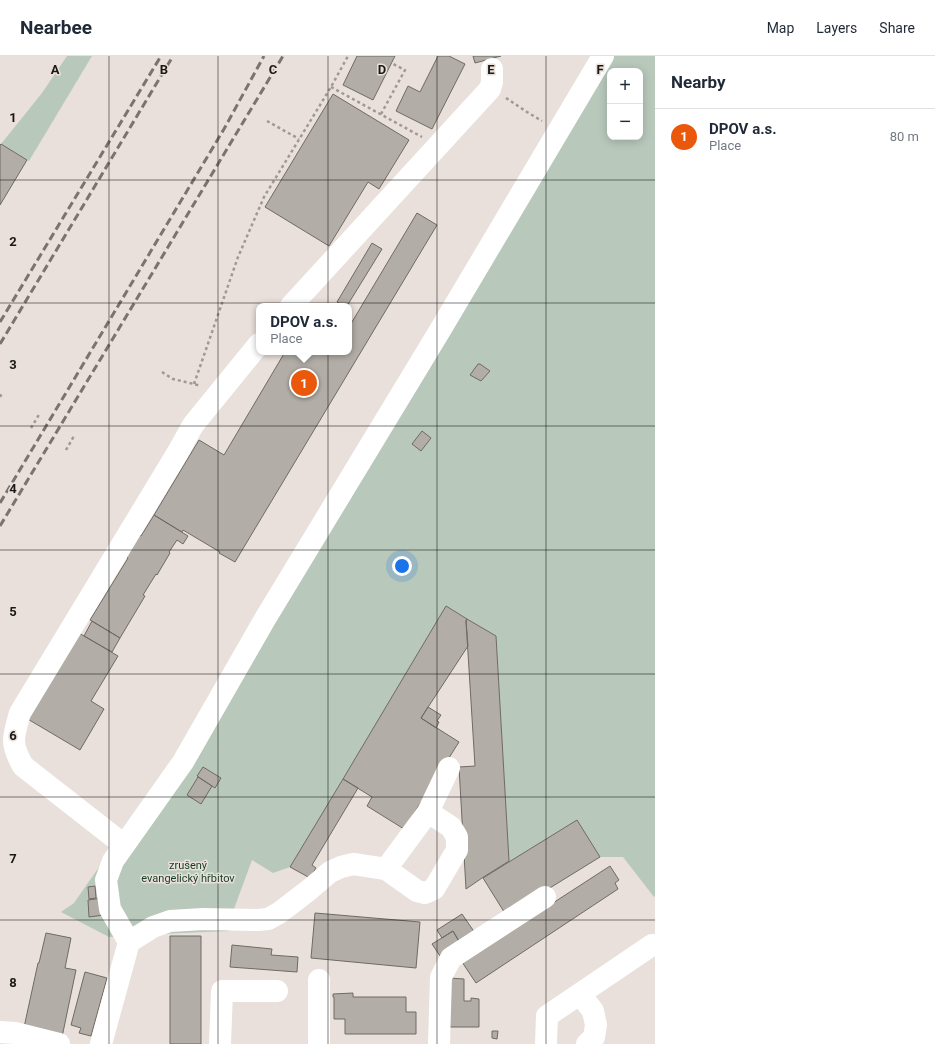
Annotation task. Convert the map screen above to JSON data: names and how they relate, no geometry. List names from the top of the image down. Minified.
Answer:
{"parks":["zrušený evangelický hřbitov"],"page":{"header":"Nearbee","nav":["Map","Layers","Share"],"heading":"Nearby","map_buttons":["+","−"],"list":[{"mark":"1","name":"DPOV a.s.","note":"Place","value":"80 m"}],"popup":["DPOV a.s.","Place"],"pins":"1"},"grid":{"columns":["A","B","C","D","E","F"],"rows":["1","2","3","4","5","6","7","8"]}}
